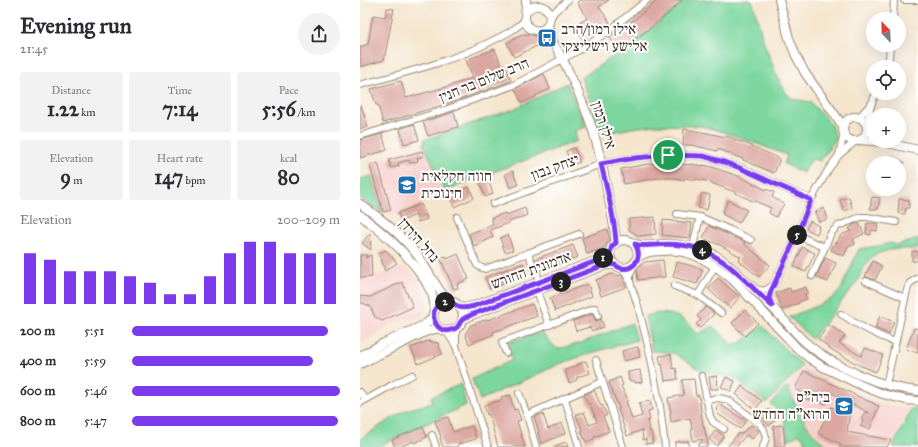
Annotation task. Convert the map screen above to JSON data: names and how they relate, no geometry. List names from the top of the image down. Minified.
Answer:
{"streets":{"street":["הרב שלום בר חנין","אילן רמון","יצחק נבון","נחל הירדן","אדמונית החורש"]},"crossings":[["הרב שלום בר חנין","אילן רמון"],["אילן רמון","יצחק נבון"],["אילן רמון","אדמונית החורש"],["נחל הירדן","אדמונית החורש"]],"places":{"bus stop":["אילן רמון/הרב אלישע וישליצקי"],"school or university":["חווה חקלאית חינוכית","ביה\"ס הרוא\"ה החדש"]},"north":"top left","page":{"heading":["Evening run","21:45"],"map_buttons":["+","−"],"stats":[["Distance","1.22 km"],["Time","7:14"],["Pace","5:56 /km"],["Elevation","9 m"],["Heart rate","147 bpm"],["kcal","80"]],"chart":["Elevation","200–209 m"],"pins":["5","4","1","3","2"],"list":[{"name":"200 m","note":"5:51"},{"name":"400 m","note":"5:59"},{"name":"600 m","note":"5:46"},{"name":"800 m","note":"5:47"}]}}
